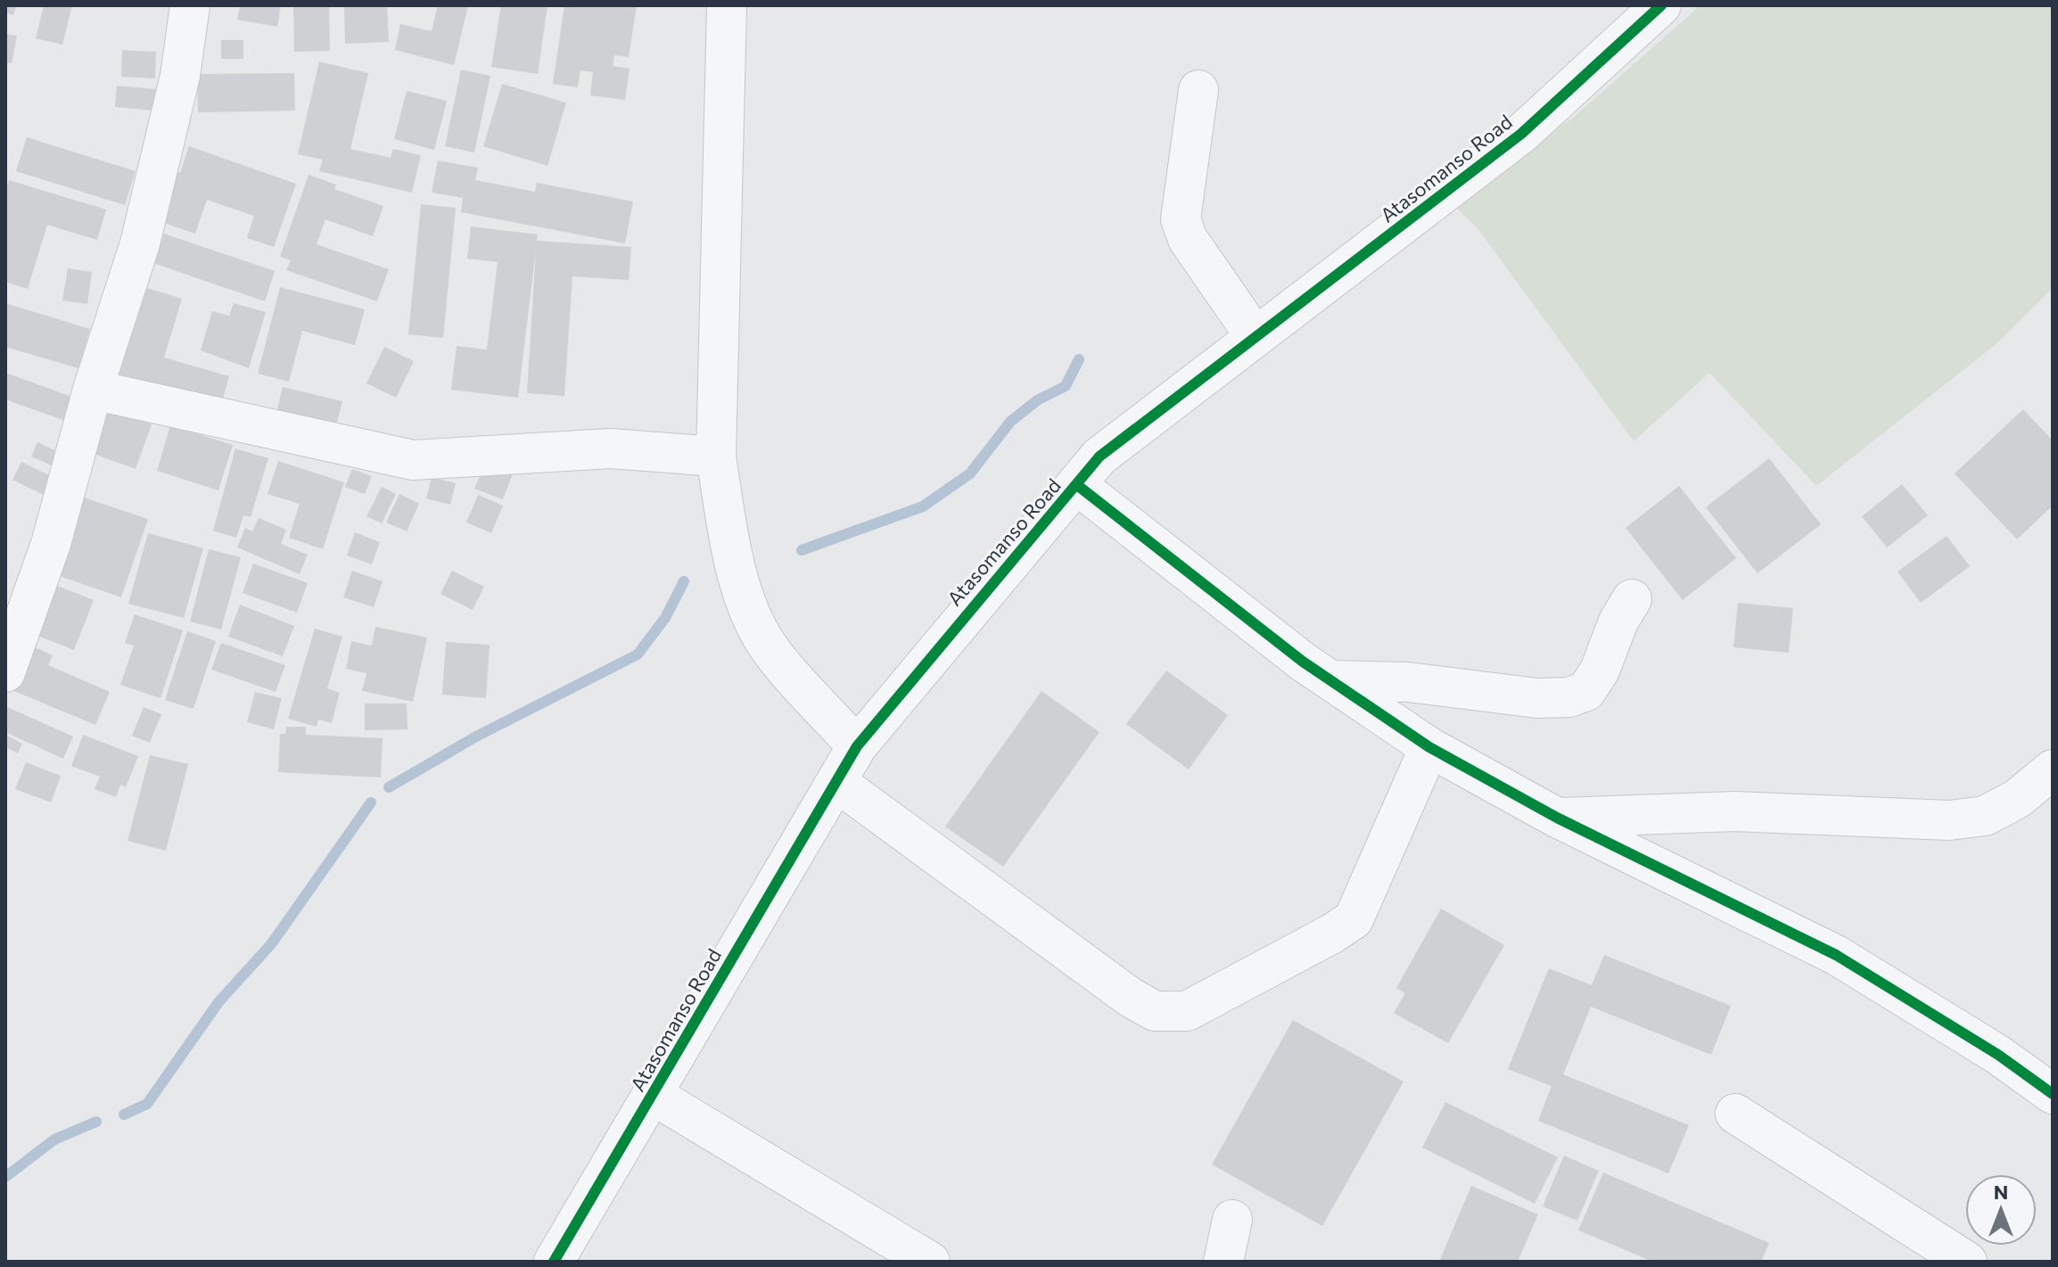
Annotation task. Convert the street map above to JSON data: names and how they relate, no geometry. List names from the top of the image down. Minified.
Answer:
{"streets":{"street":["Atasomanso Road"]},"north":"top"}
